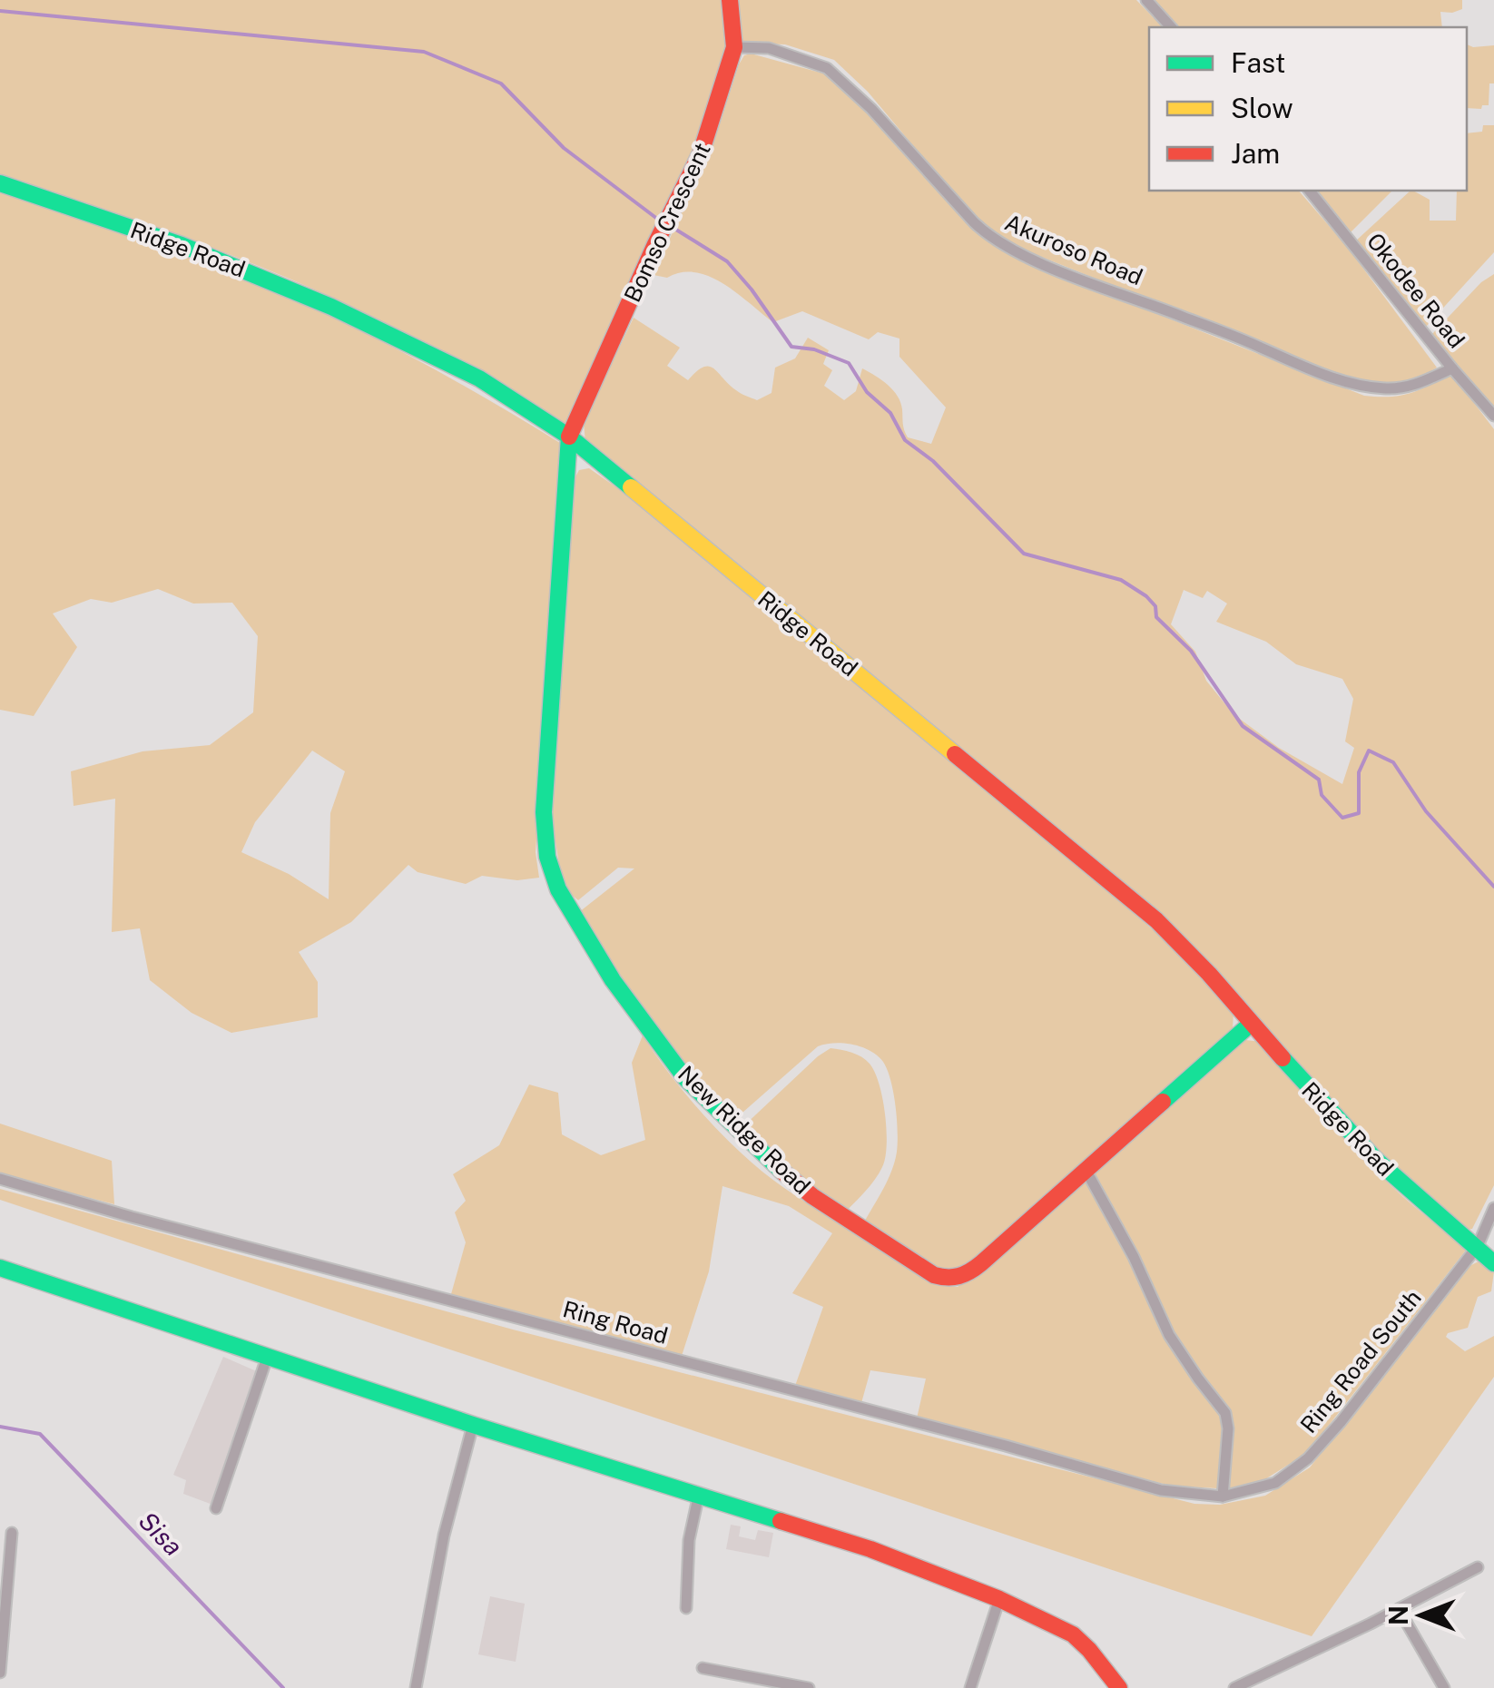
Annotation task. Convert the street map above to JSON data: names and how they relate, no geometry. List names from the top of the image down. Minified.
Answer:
{"streets":{"street":["Bomso Crescent","Ridge Road","Akuroso Road","Okodee Road","New Ridge Road","Ring Road","Ring Road South"]},"crossings":[["Bomso Crescent","Ridge Road"],["Bomso Crescent","Akuroso Road"],["Bomso Crescent","New Ridge Road"],["Ridge Road","New Ridge Road"],["Ridge Road","Ring Road South"],["Akuroso Road","Okodee Road"],["Ring Road","Ring Road South"]],"water":["Sisa"],"legend":["Fast","Slow","Jam"],"north":"left"}
